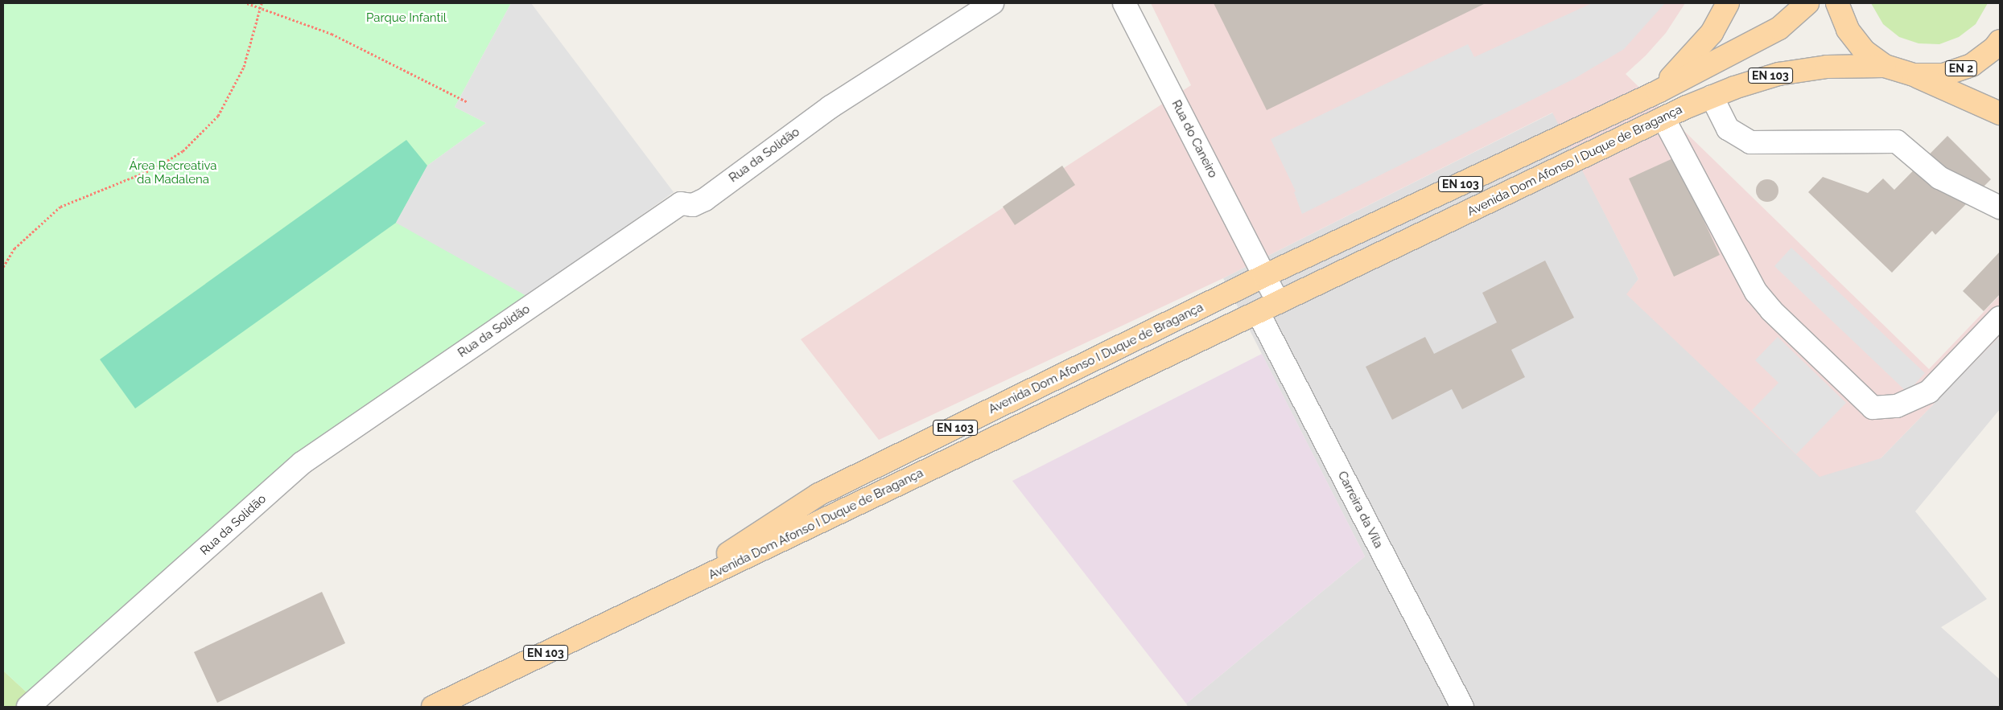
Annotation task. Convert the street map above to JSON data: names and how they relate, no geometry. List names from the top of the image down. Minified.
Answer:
{"streets":{"main road":["EN 2","EN 103","Avenida Dom Afonso I Duque de Bragança"],"street":["Rua do Caneiro","Rua da Solidão","Carreira da Vila"]},"crossings":[["EN 2","Avenida Dom Afonso I Duque de Bragança"],["Rua do Caneiro","Avenida Dom Afonso I Duque de Bragança"],["Avenida Dom Afonso I Duque de Bragança","Carreira da Vila"]],"parks":["Parque Infantil","Área Recreativa da Madalena"]}
